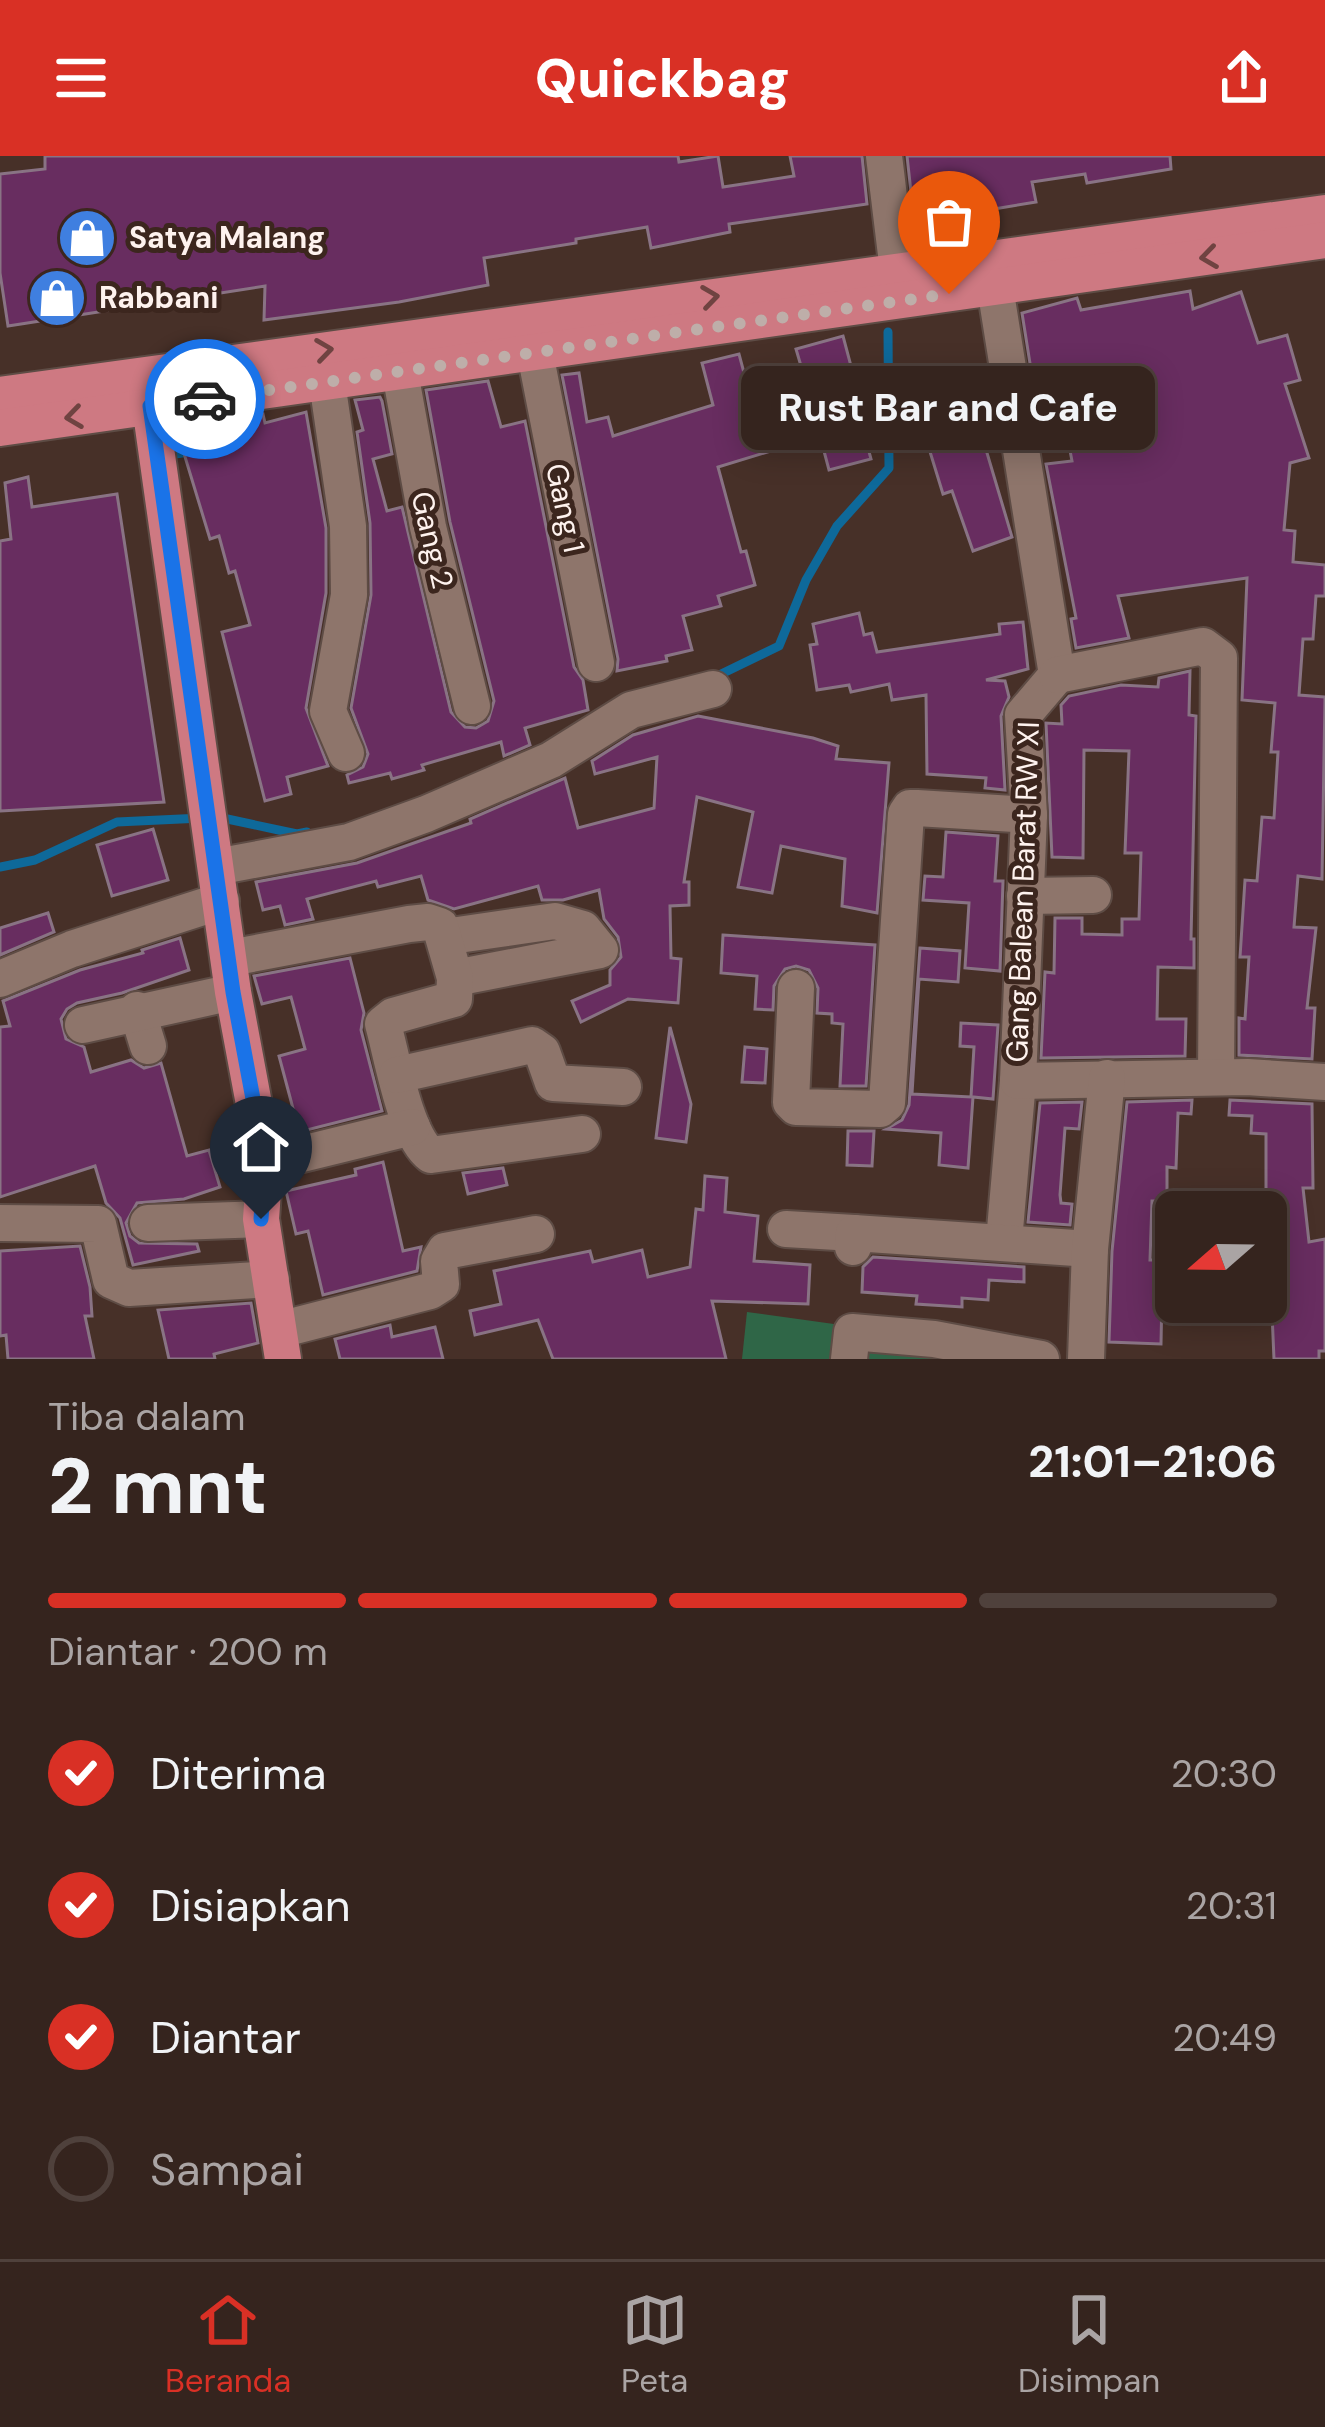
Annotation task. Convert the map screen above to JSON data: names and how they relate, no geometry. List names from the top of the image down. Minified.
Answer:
{"streets":{"street":["Gang 1","Gang 2","Gang Balean Barat RW XI"]},"places":{"shop":["Satya Malang","Rabbani"],"other":["Rust Bar and Cafe"]},"north":"left","page":{"header":"Quickbag","bubble":"Rust Bar and Cafe","heading":["2 mnt","Tiba dalam","21:01–21:06"],"bar":"Diantar · 200 m","list":[["Diterima","20:30"],["Disiapkan","20:31"],["Diantar","20:49"],"Sampai"],"tabs":["Beranda","Peta","Disimpan"]}}
